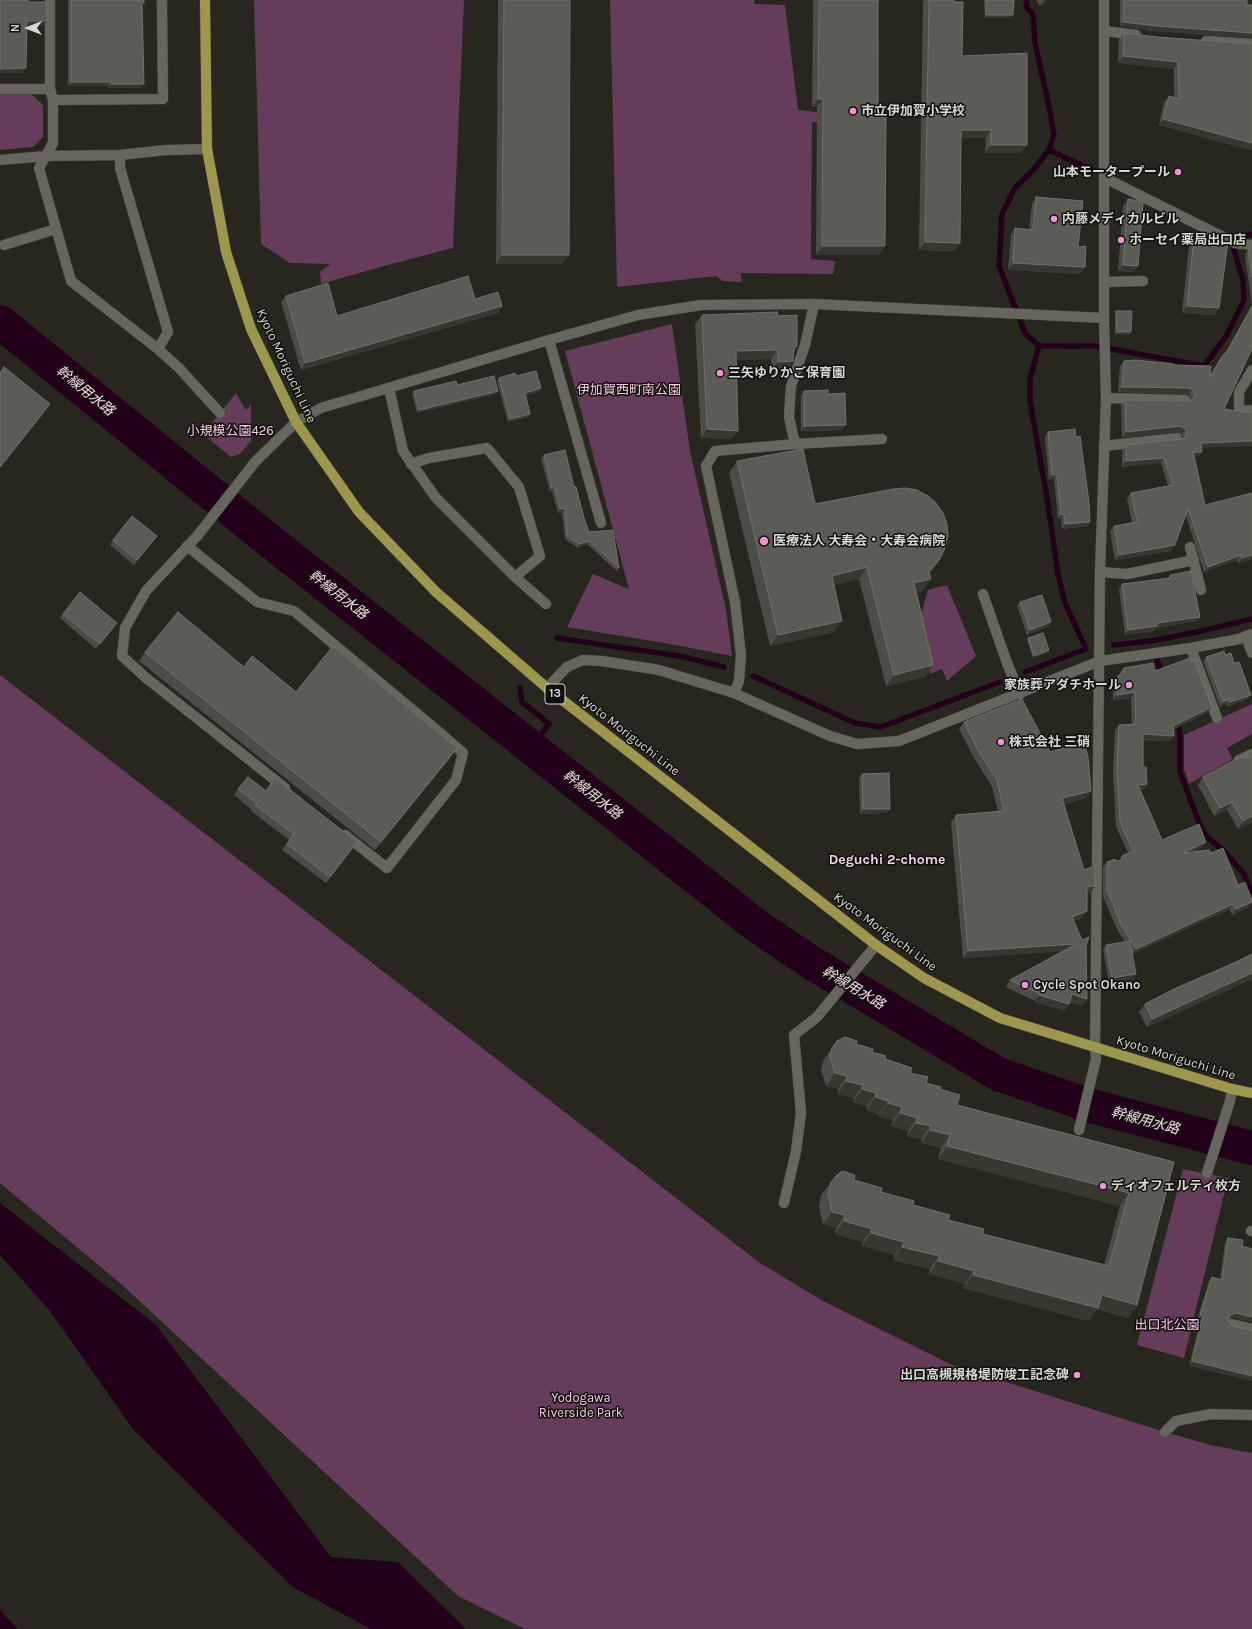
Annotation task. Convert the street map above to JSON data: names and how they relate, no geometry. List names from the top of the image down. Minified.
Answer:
{"streets":{"main road":["Kyoto Moriguchi Line","13"]},"districts":["Deguchi 2-chome"],"water":["幹線用水路"],"parks":["伊加賀西町南公園","小規模公園426","出口北公園","Yodogawa Riverside Park"],"places":["市立伊加賀小学校","山本モータープール","内藤メディカルビル","ホーセイ薬局出口店","三矢ゆりかご保育園","医療法人 大寿会・大寿会病院","家族葬アダチホール","株式会社 三硝","Cycle Spot Okano","ディオフェルティ枚方","出口高槻規格堤防竣工記念碑"],"north":"left"}
